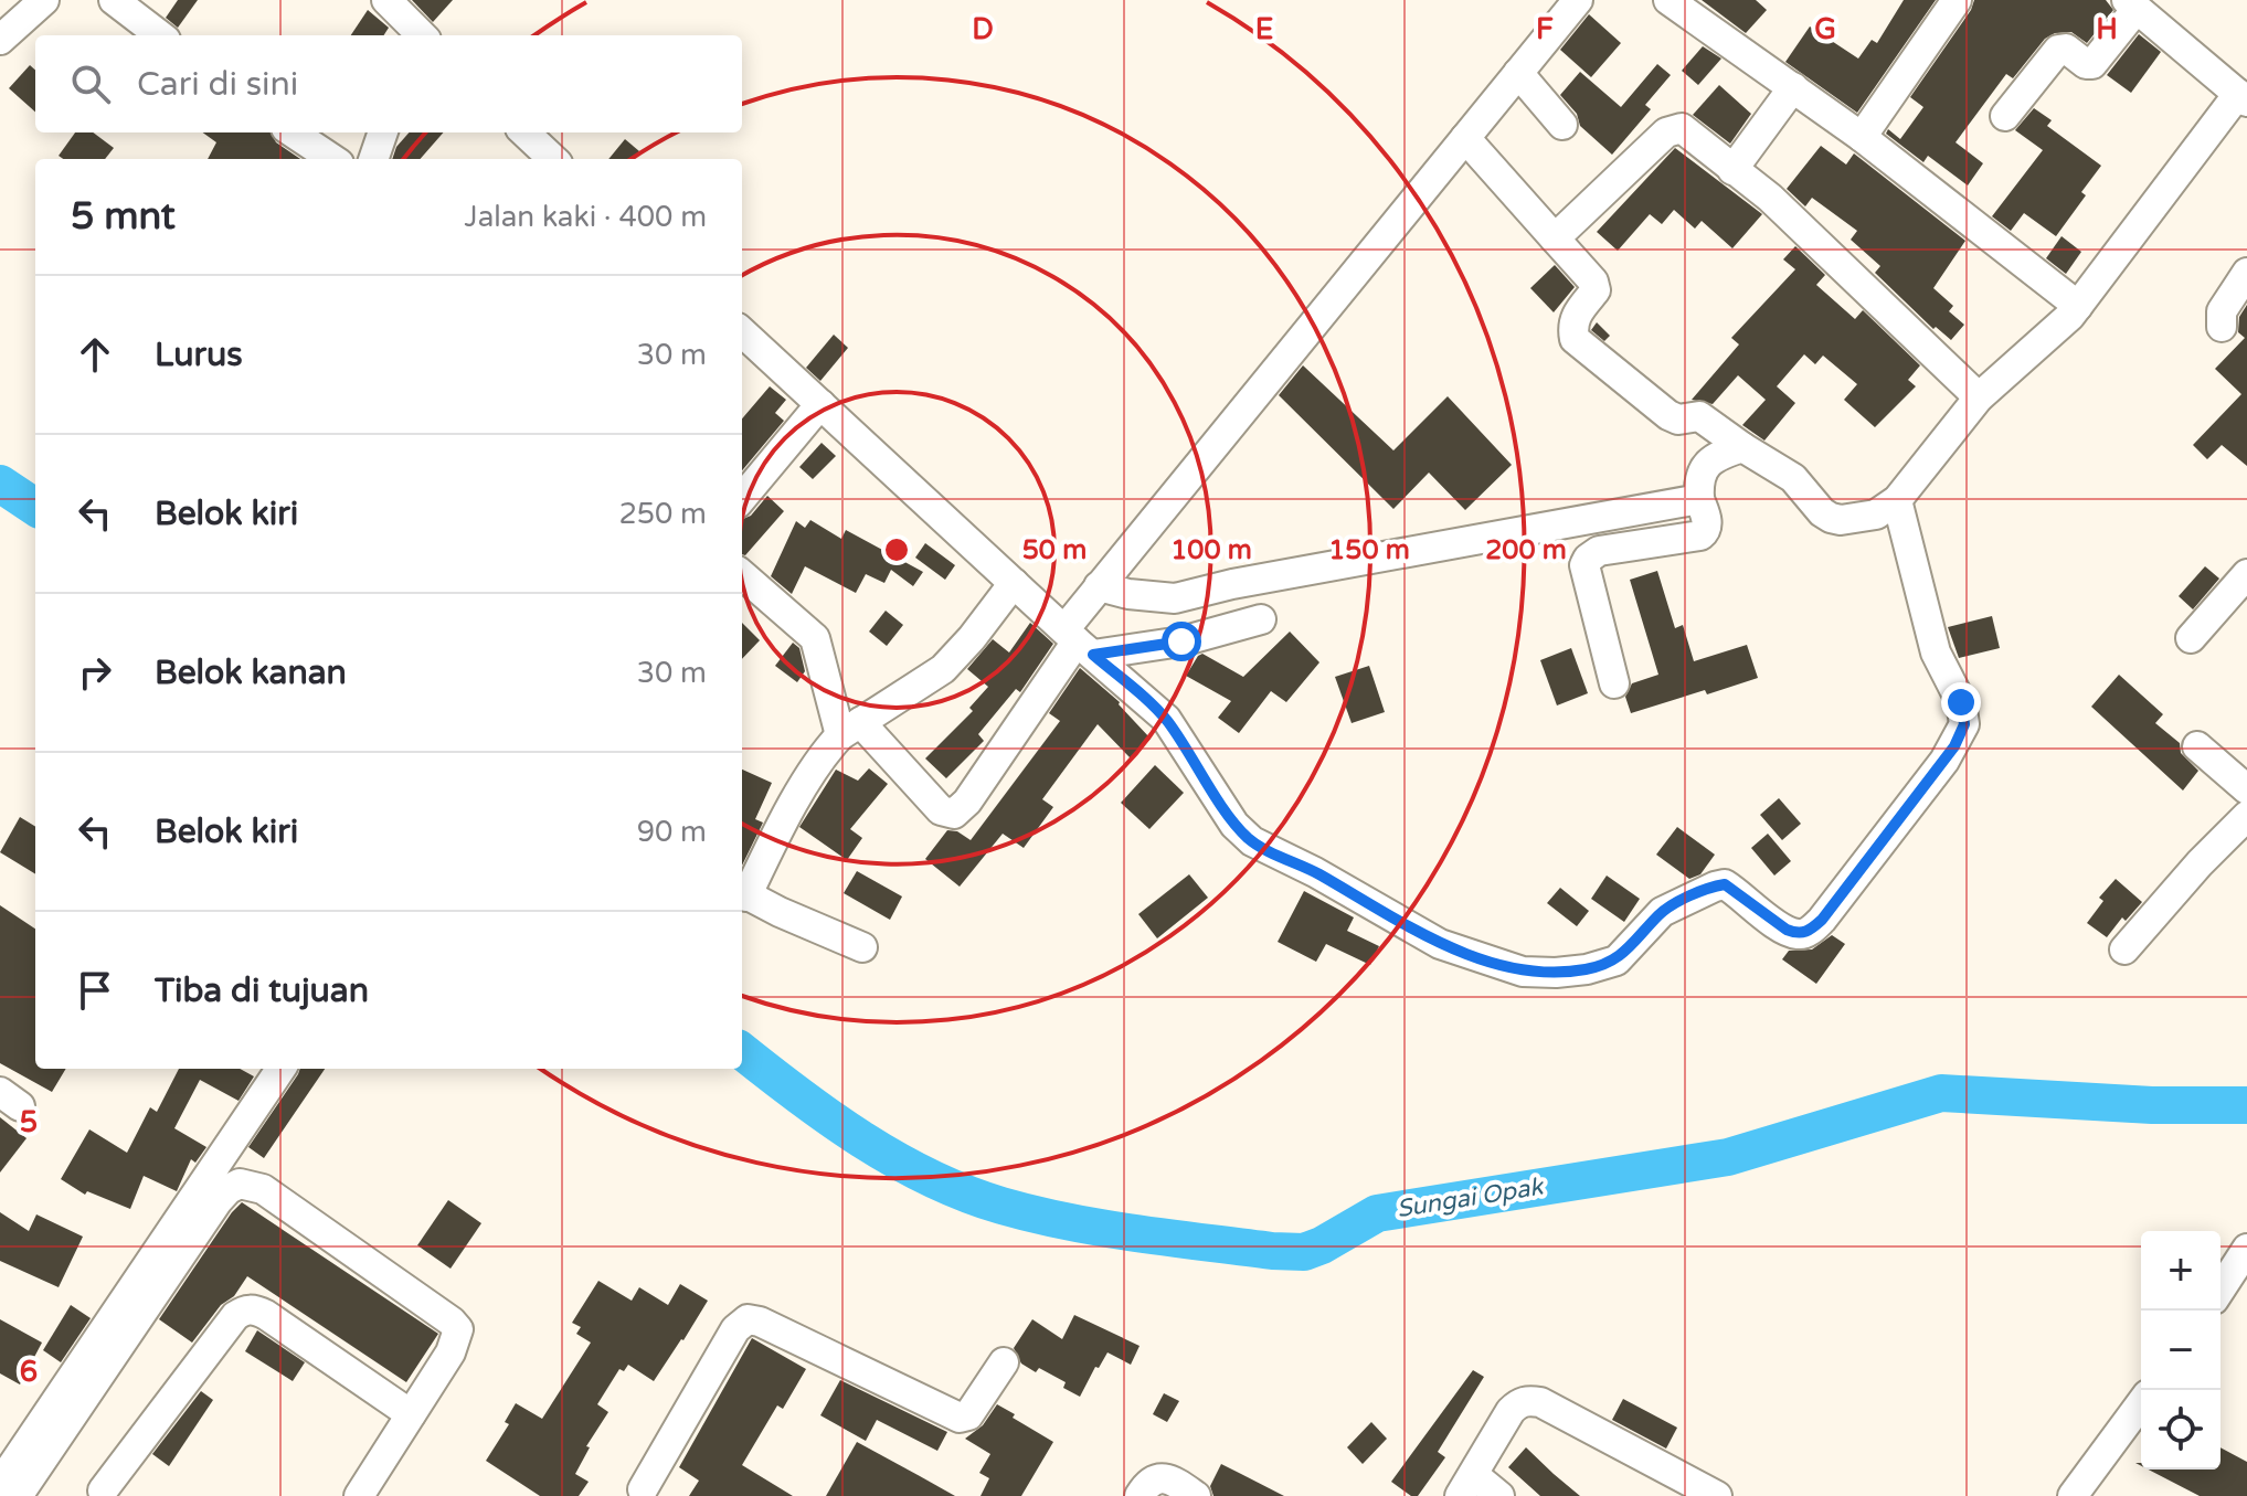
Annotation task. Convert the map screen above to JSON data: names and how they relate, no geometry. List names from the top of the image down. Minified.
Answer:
{"water":["Sungai Opak"],"page":{"search":"Cari di sini","heading":["5 mnt","Jalan kaki · 400 m"],"list":[["Lurus","30 m"],["Belok kiri","250 m"],["Belok kanan","30 m"],["Belok kiri","90 m"],"Tiba di tujuan"],"map_buttons":["+","−"]},"grid":{"columns":["D","E","F","G","H"],"rows":["5","6"]},"rings":["50 m","100 m","150 m","200 m"]}
